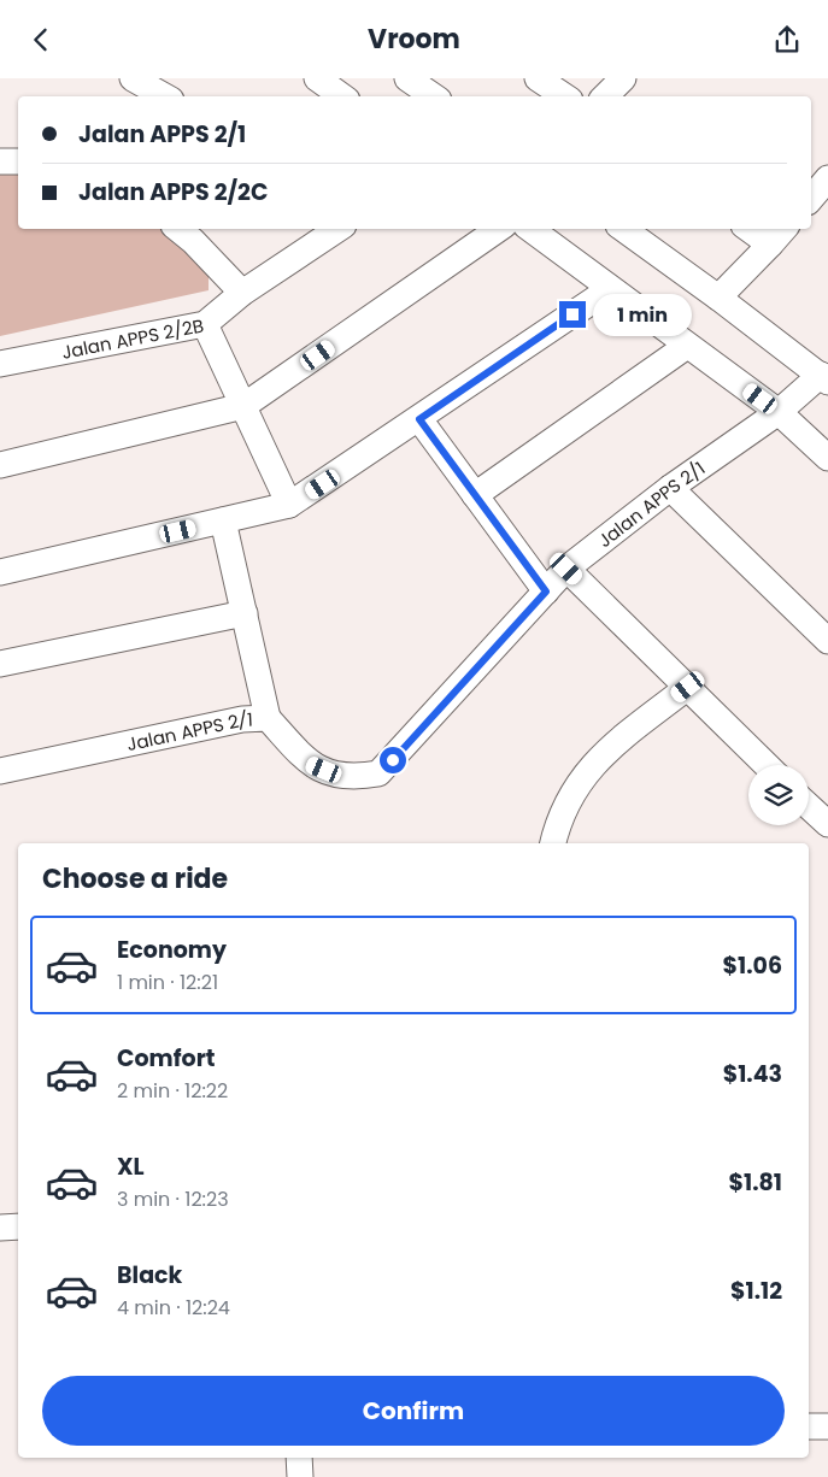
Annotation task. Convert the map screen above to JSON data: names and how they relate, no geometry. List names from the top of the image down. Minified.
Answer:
{"streets":{"street":["Jalan APPS 2/2B","Jalan APPS 2/1"]},"page":{"header":"Vroom","banner":["Jalan APPS 2/1","Jalan APPS 2/2C"],"bubble":"1 min","heading":"Choose a ride","list":[{"name":"Economy","note":"1 min · 12:21","value":"$1.06"},{"name":"Comfort","note":"2 min · 12:22","value":"$1.43"},{"name":"XL","note":"3 min · 12:23","value":"$1.81"},{"name":"Black","note":"4 min · 12:24","value":"$1.12"}],"buttons":"Confirm"}}
